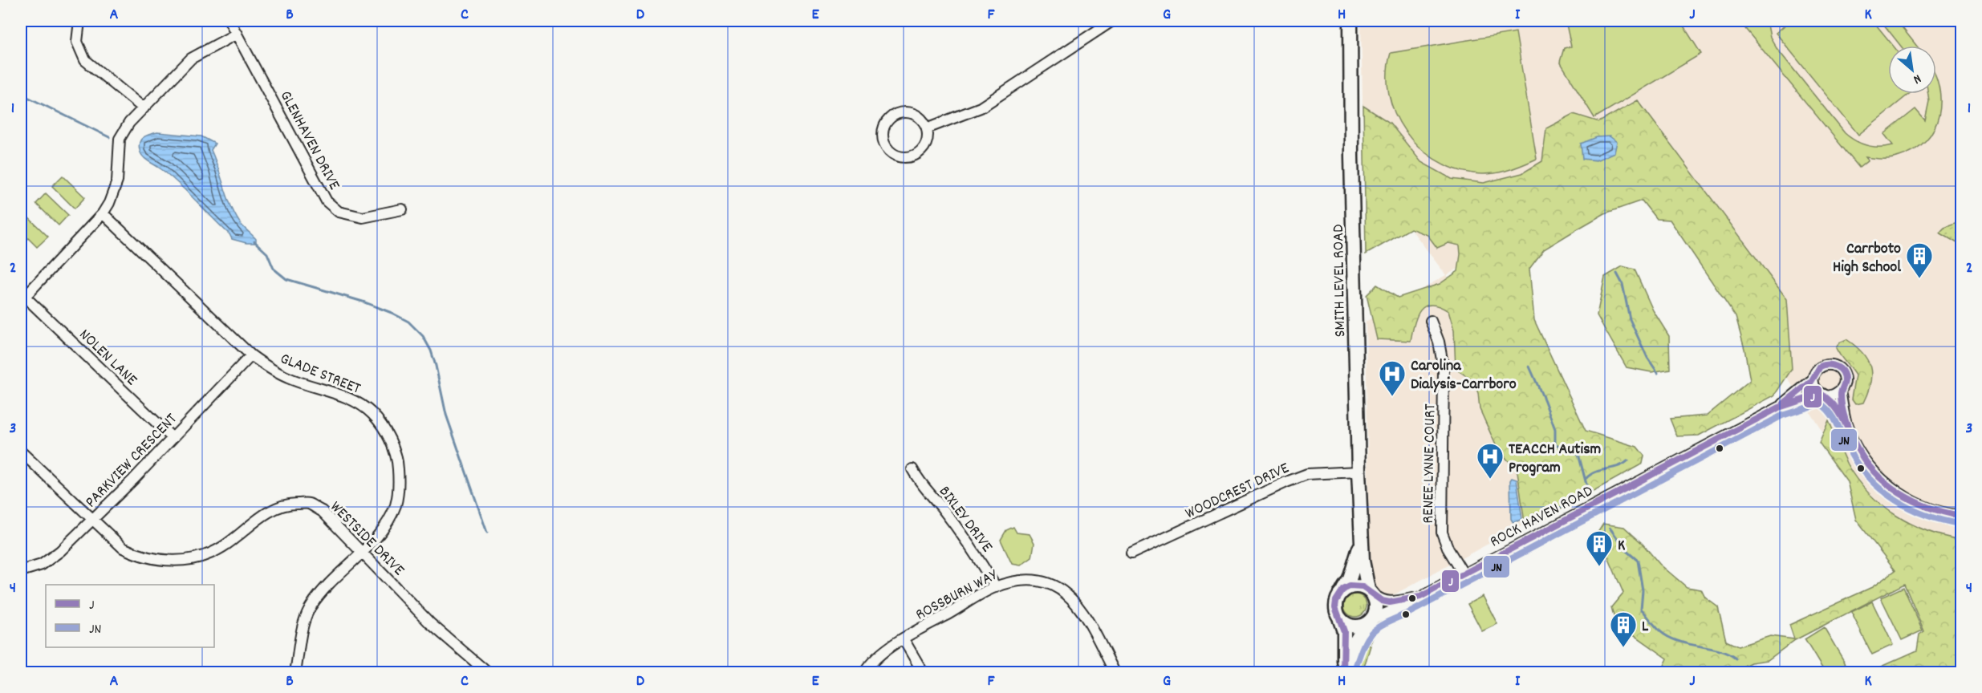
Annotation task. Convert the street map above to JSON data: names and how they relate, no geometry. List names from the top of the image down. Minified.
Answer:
{"streets":{"main road":["SMITH LEVEL ROAD"],"street":["GLENHAVEN DRIVE","NOLEN LANE","GLADE STREET","PARKVIEW CRESCENT","RENEE LYNNE COURT","WOODCREST DRIVE","ROCK HAVEN ROAD","BIXLEY DRIVE","WESTSIDE DRIVE","ROSSBURN WAY"]},"crossings":[["SMITH LEVEL ROAD","WOODCREST DRIVE"],["SMITH LEVEL ROAD","ROCK HAVEN ROAD"],["NOLEN LANE","PARKVIEW CRESCENT"],["GLADE STREET","PARKVIEW CRESCENT"],["GLADE STREET","WESTSIDE DRIVE"],["PARKVIEW CRESCENT","WESTSIDE DRIVE"],["RENEE LYNNE COURT","ROCK HAVEN ROAD"],["BIXLEY DRIVE","ROSSBURN WAY"]],"places":{"building":["Carrboto High School","K","L"],"hospital":["Carolina Dialysis-Carrboro","TEACCH Autism Program"]},"lines":["transit line J","transit line JN"],"legend":["J","JN"],"north":"bottom right","grid":{"columns":["A","B","C","D","E","F","G","H","I","J","K"],"rows":["1","2","3","4"]}}
